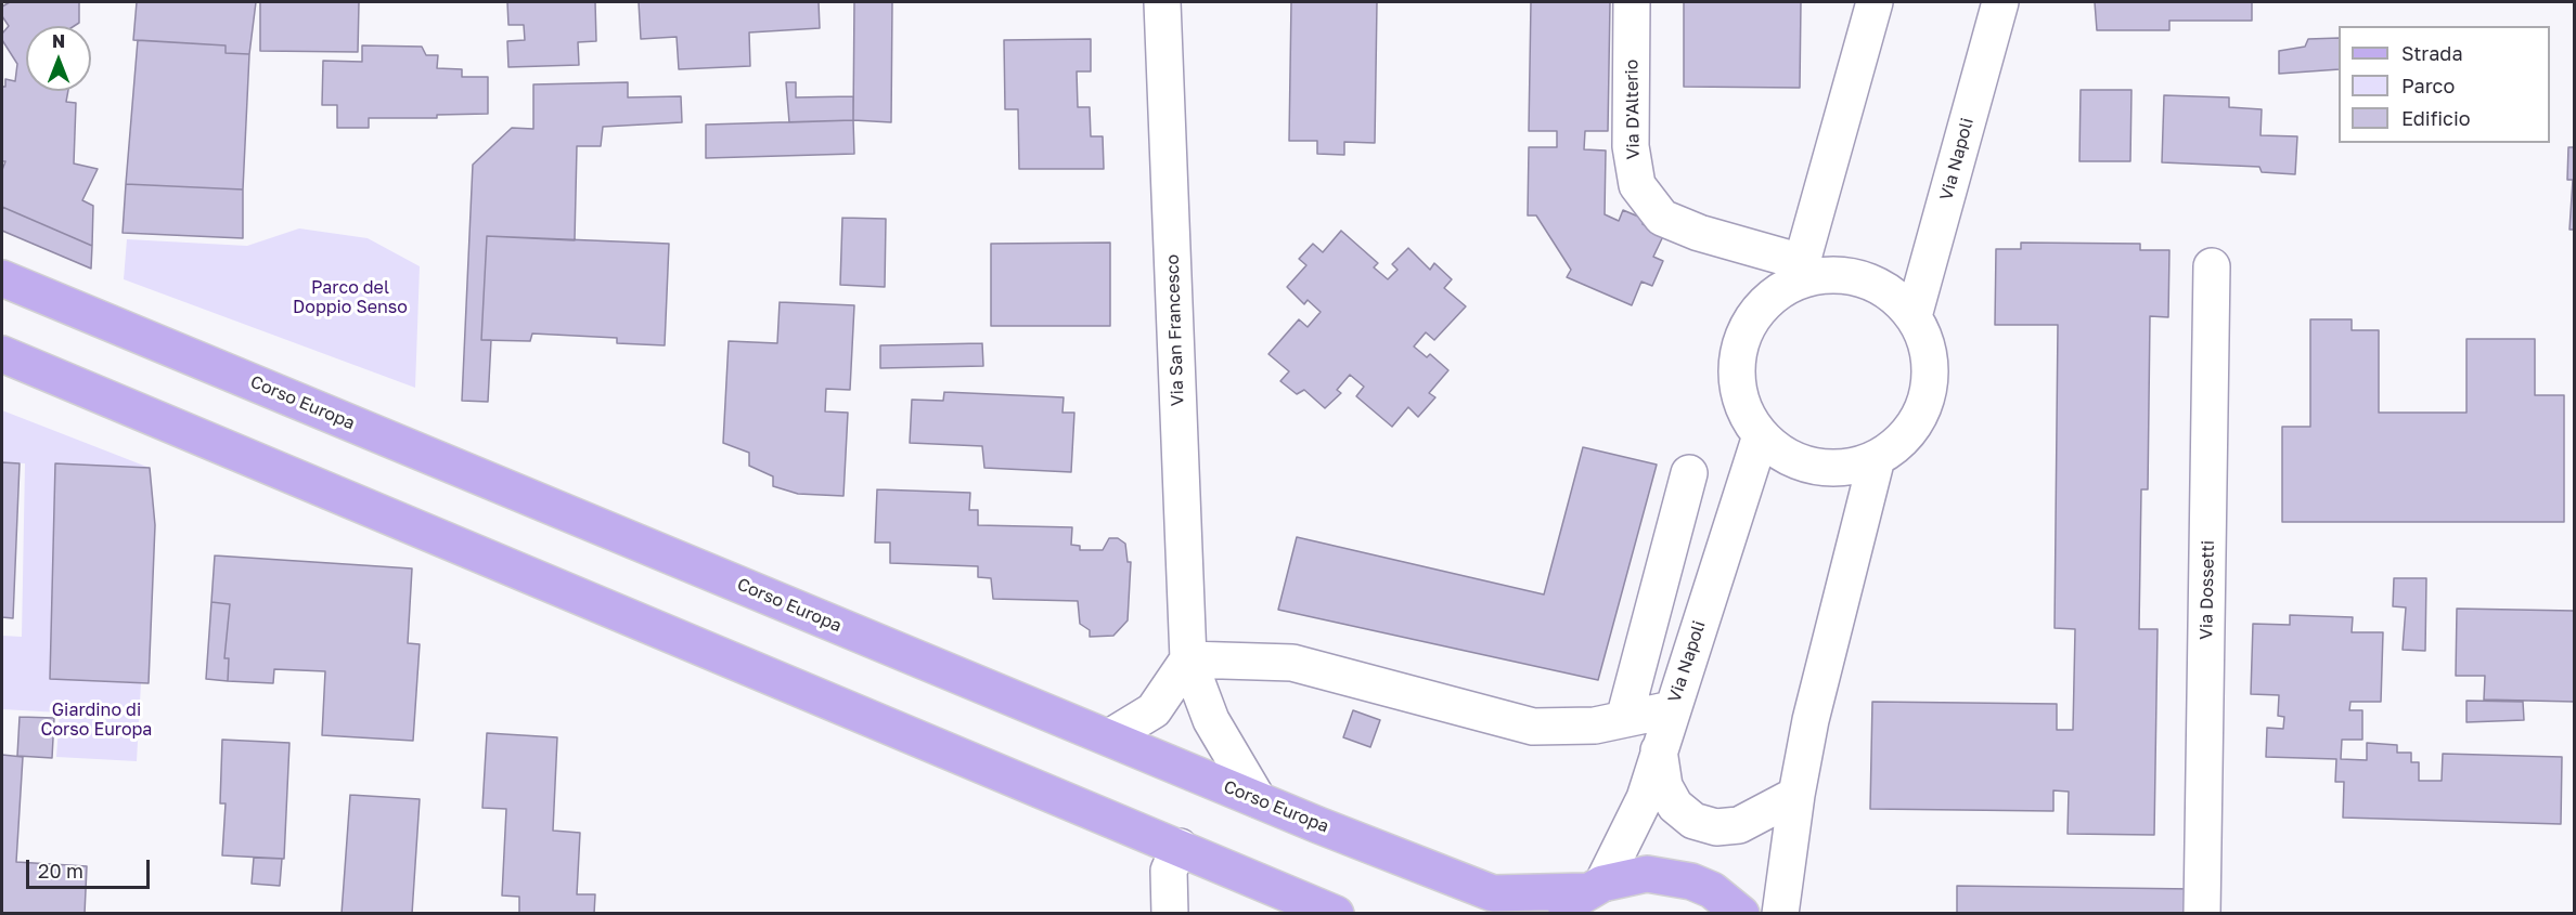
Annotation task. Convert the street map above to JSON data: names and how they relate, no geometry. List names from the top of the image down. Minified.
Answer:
{"streets":{"main road":["Corso Europa"],"street":["Via D'Alterio","Via Napoli","Via San Francesco","Via Dossetti"]},"crossings":[["Via D'Alterio","Via Napoli"],["Via Napoli","Corso Europa"],["Via San Francesco","Corso Europa"]],"parks":["Parco del Doppio Senso","Giardino di Corso Europa"],"legend":["Strada","Parco","Edificio"],"scale_bar":"20 m","north":"top"}
